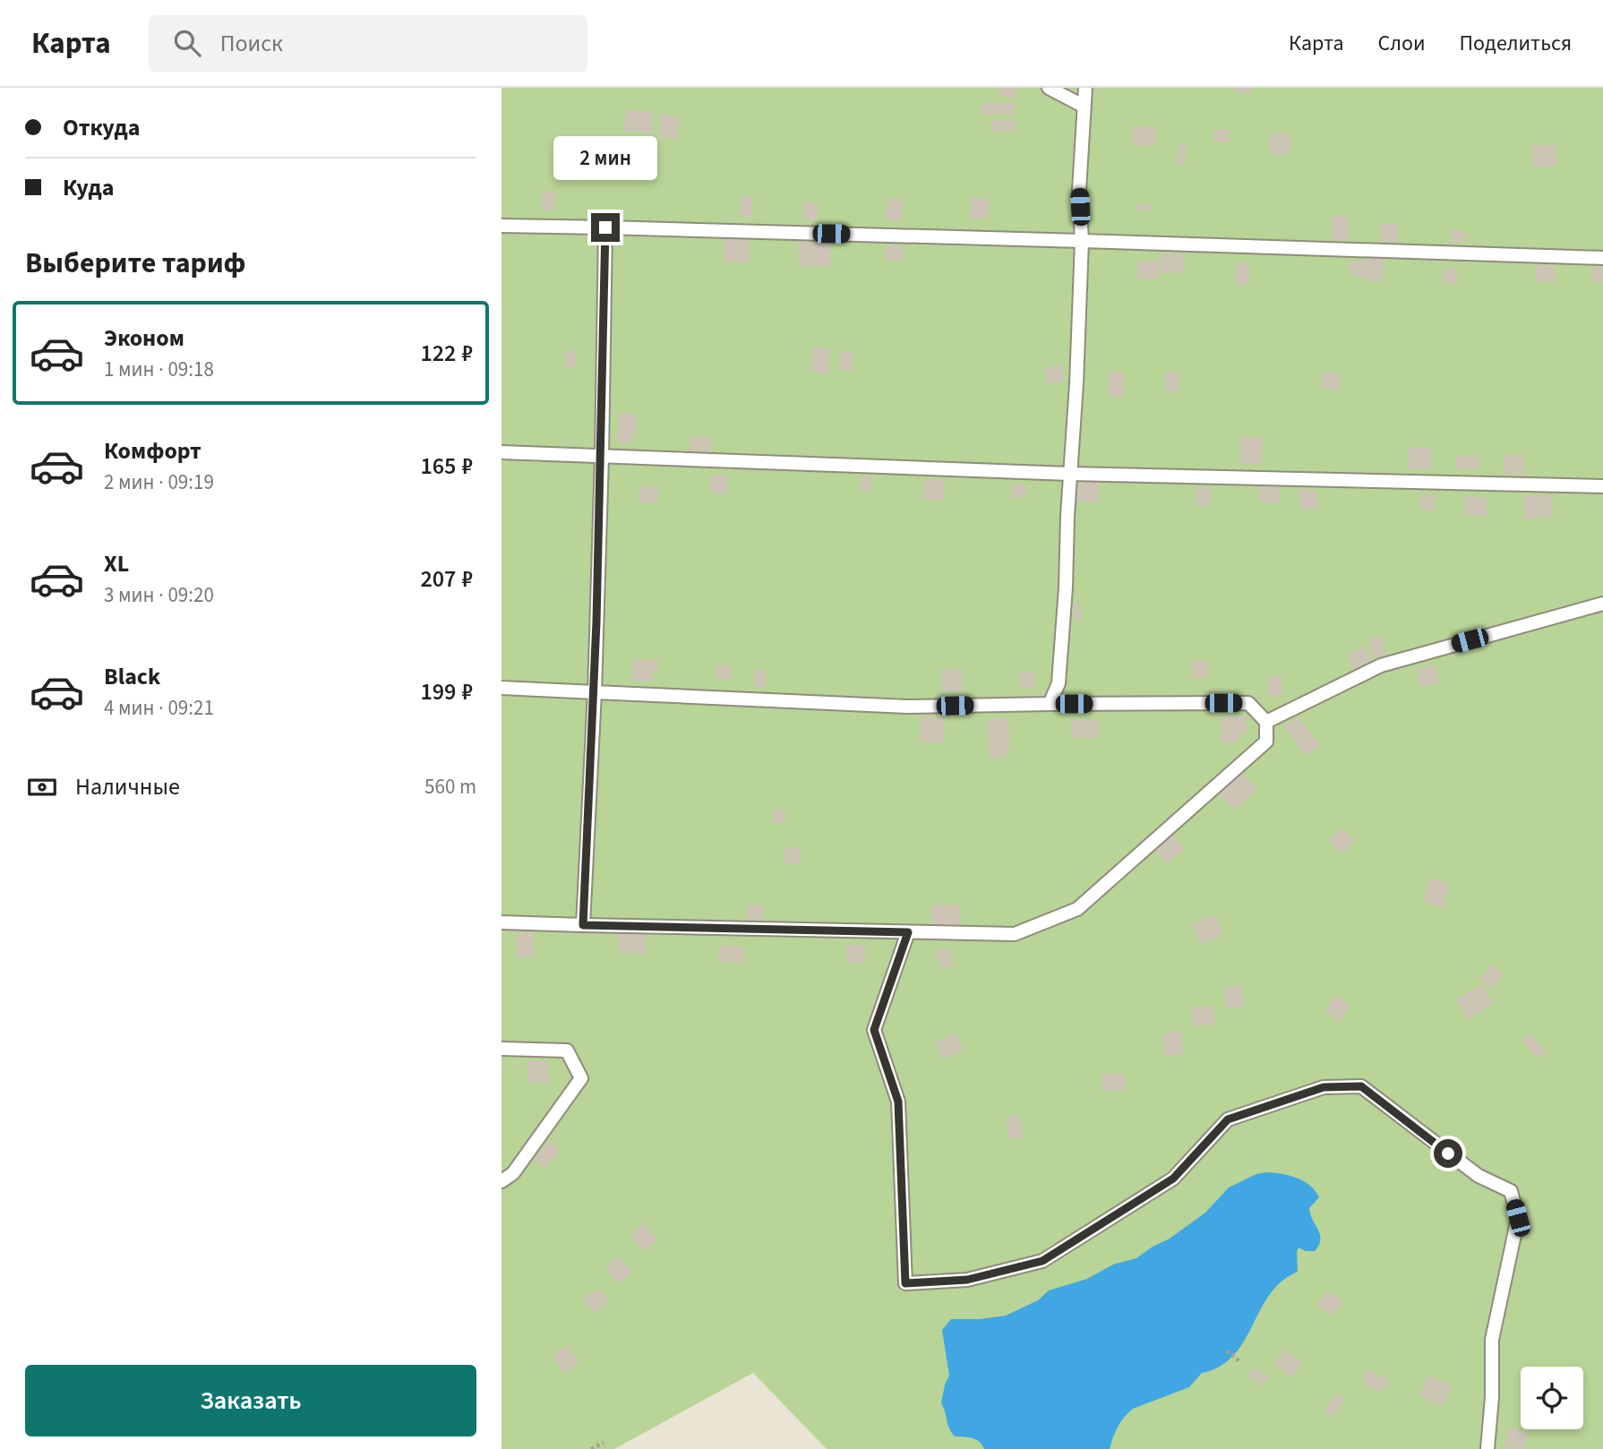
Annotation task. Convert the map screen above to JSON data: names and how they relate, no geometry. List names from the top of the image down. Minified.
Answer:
{"page":{"header":"Карта","search":"Поиск","nav":["Карта","Слои","Поделиться"],"banner":["Откуда","Куда"],"bubble":"2 мин","heading":"Выберите тариф","list":[{"name":"Эконом","note":"1 мин · 09:18","value":"122 ₽"},{"name":"Комфорт","note":"2 мин · 09:19","value":"165 ₽"},{"name":"XL","note":"3 мин · 09:20","value":"207 ₽"},{"name":"Black","note":"4 мин · 09:21","value":"199 ₽"}],"pay":["Наличные","560 m"],"buttons":"Заказать"}}
